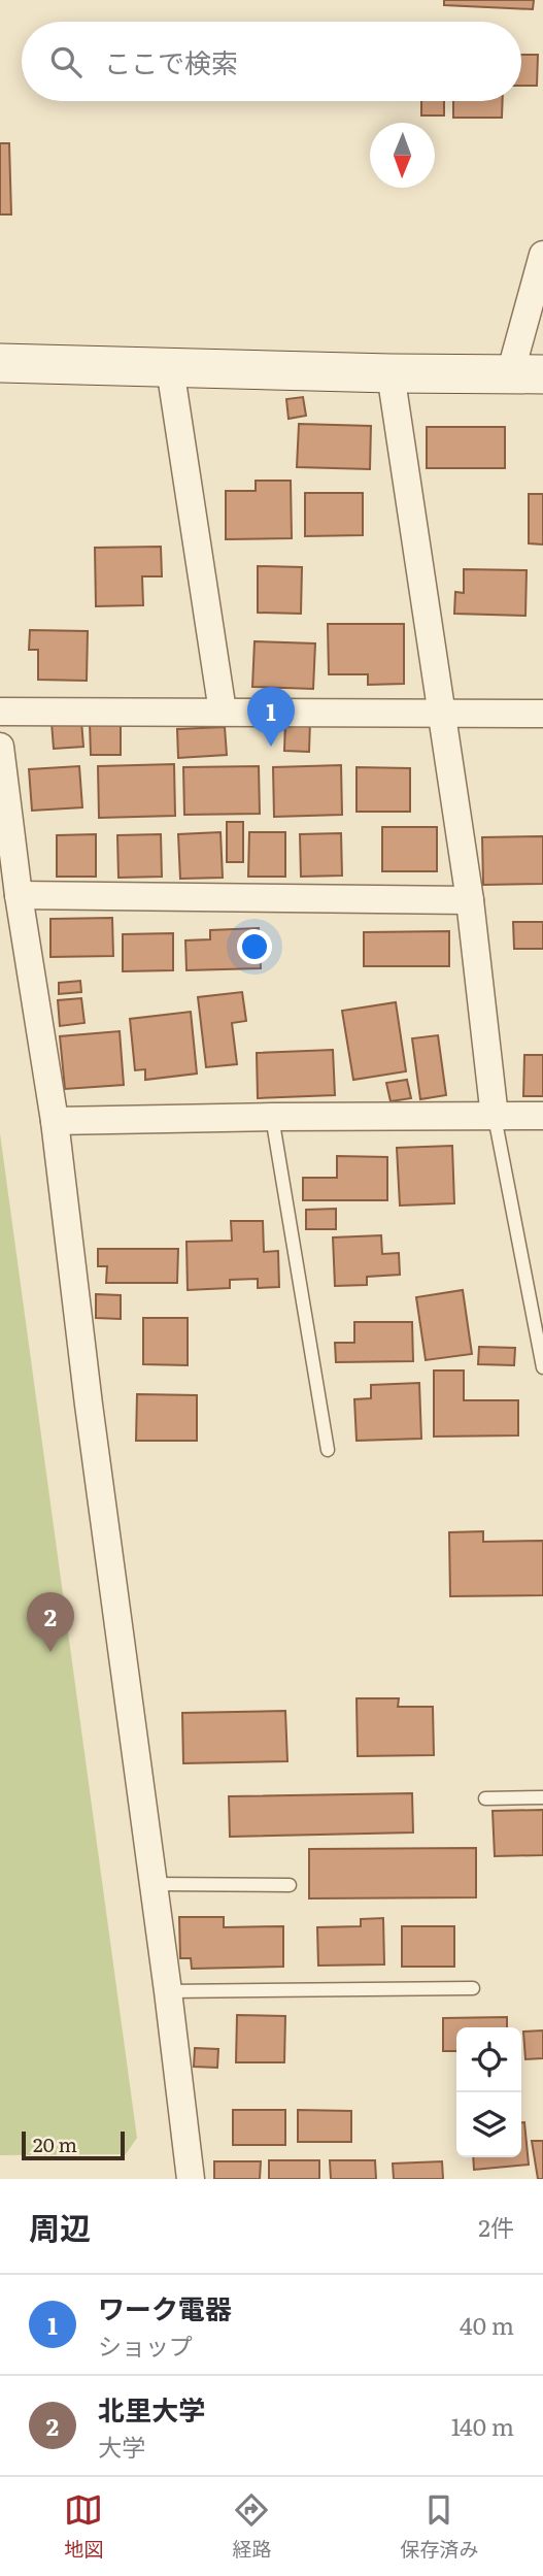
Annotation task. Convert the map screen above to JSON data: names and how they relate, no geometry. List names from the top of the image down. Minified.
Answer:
{"scale_bar":"20 m","north":"bottom","page":{"search":"ここで検索","pins":["1","2"],"scale":"20 m","heading":["周辺","2件"],"list":[{"mark":"1","name":"ワーク電器","note":"ショップ","value":"40 m"},{"mark":"2","name":"北里大学","note":"大学","value":"140 m"}],"nav":["地図","経路","保存済み"]}}
